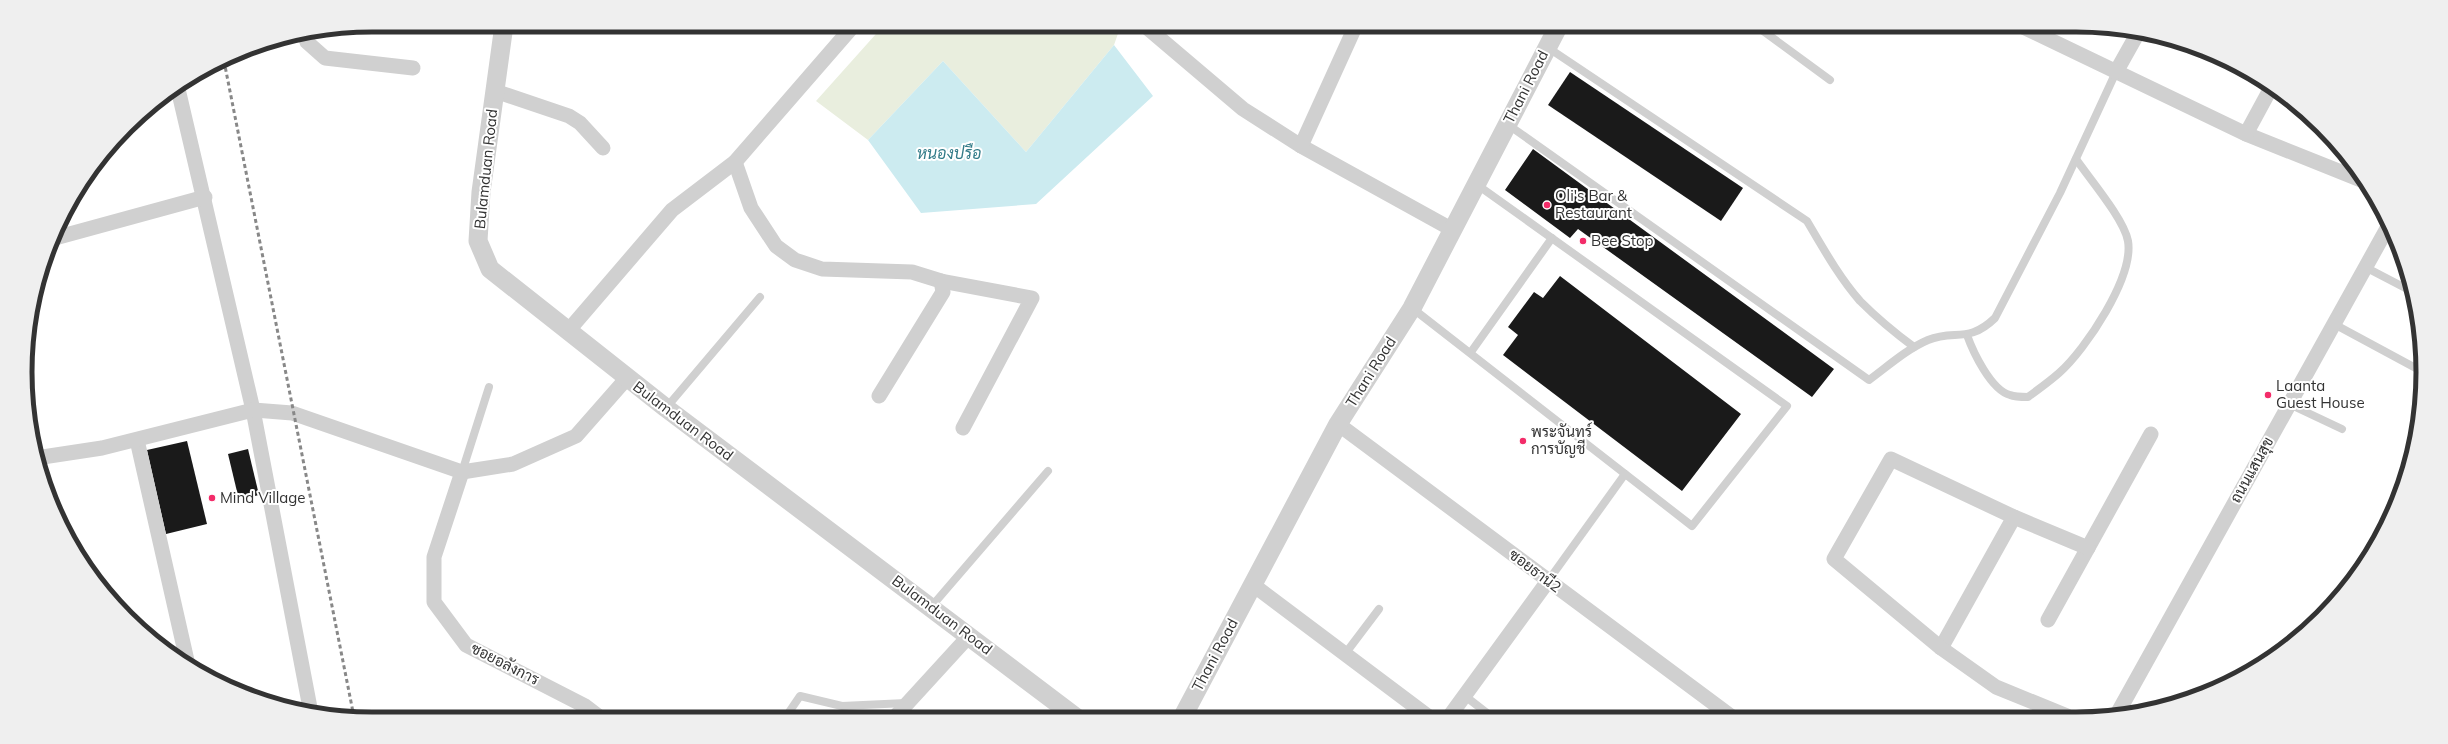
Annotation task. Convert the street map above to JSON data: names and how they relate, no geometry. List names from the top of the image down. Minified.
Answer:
{"streets":{"street":["Thani Road","Bulamduan Road","ถนนแสนสุข","ซอยธานี2","ซอยอลังการ"]},"crossings":[["Thani Road","ซอยธานี2"]],"water":["หนองปรือ"],"places":["Oli's Bar & Restaurant","Bee Stop","Laanta Guest House","พระจันทร์ การบัญชี","Mind Village"]}
